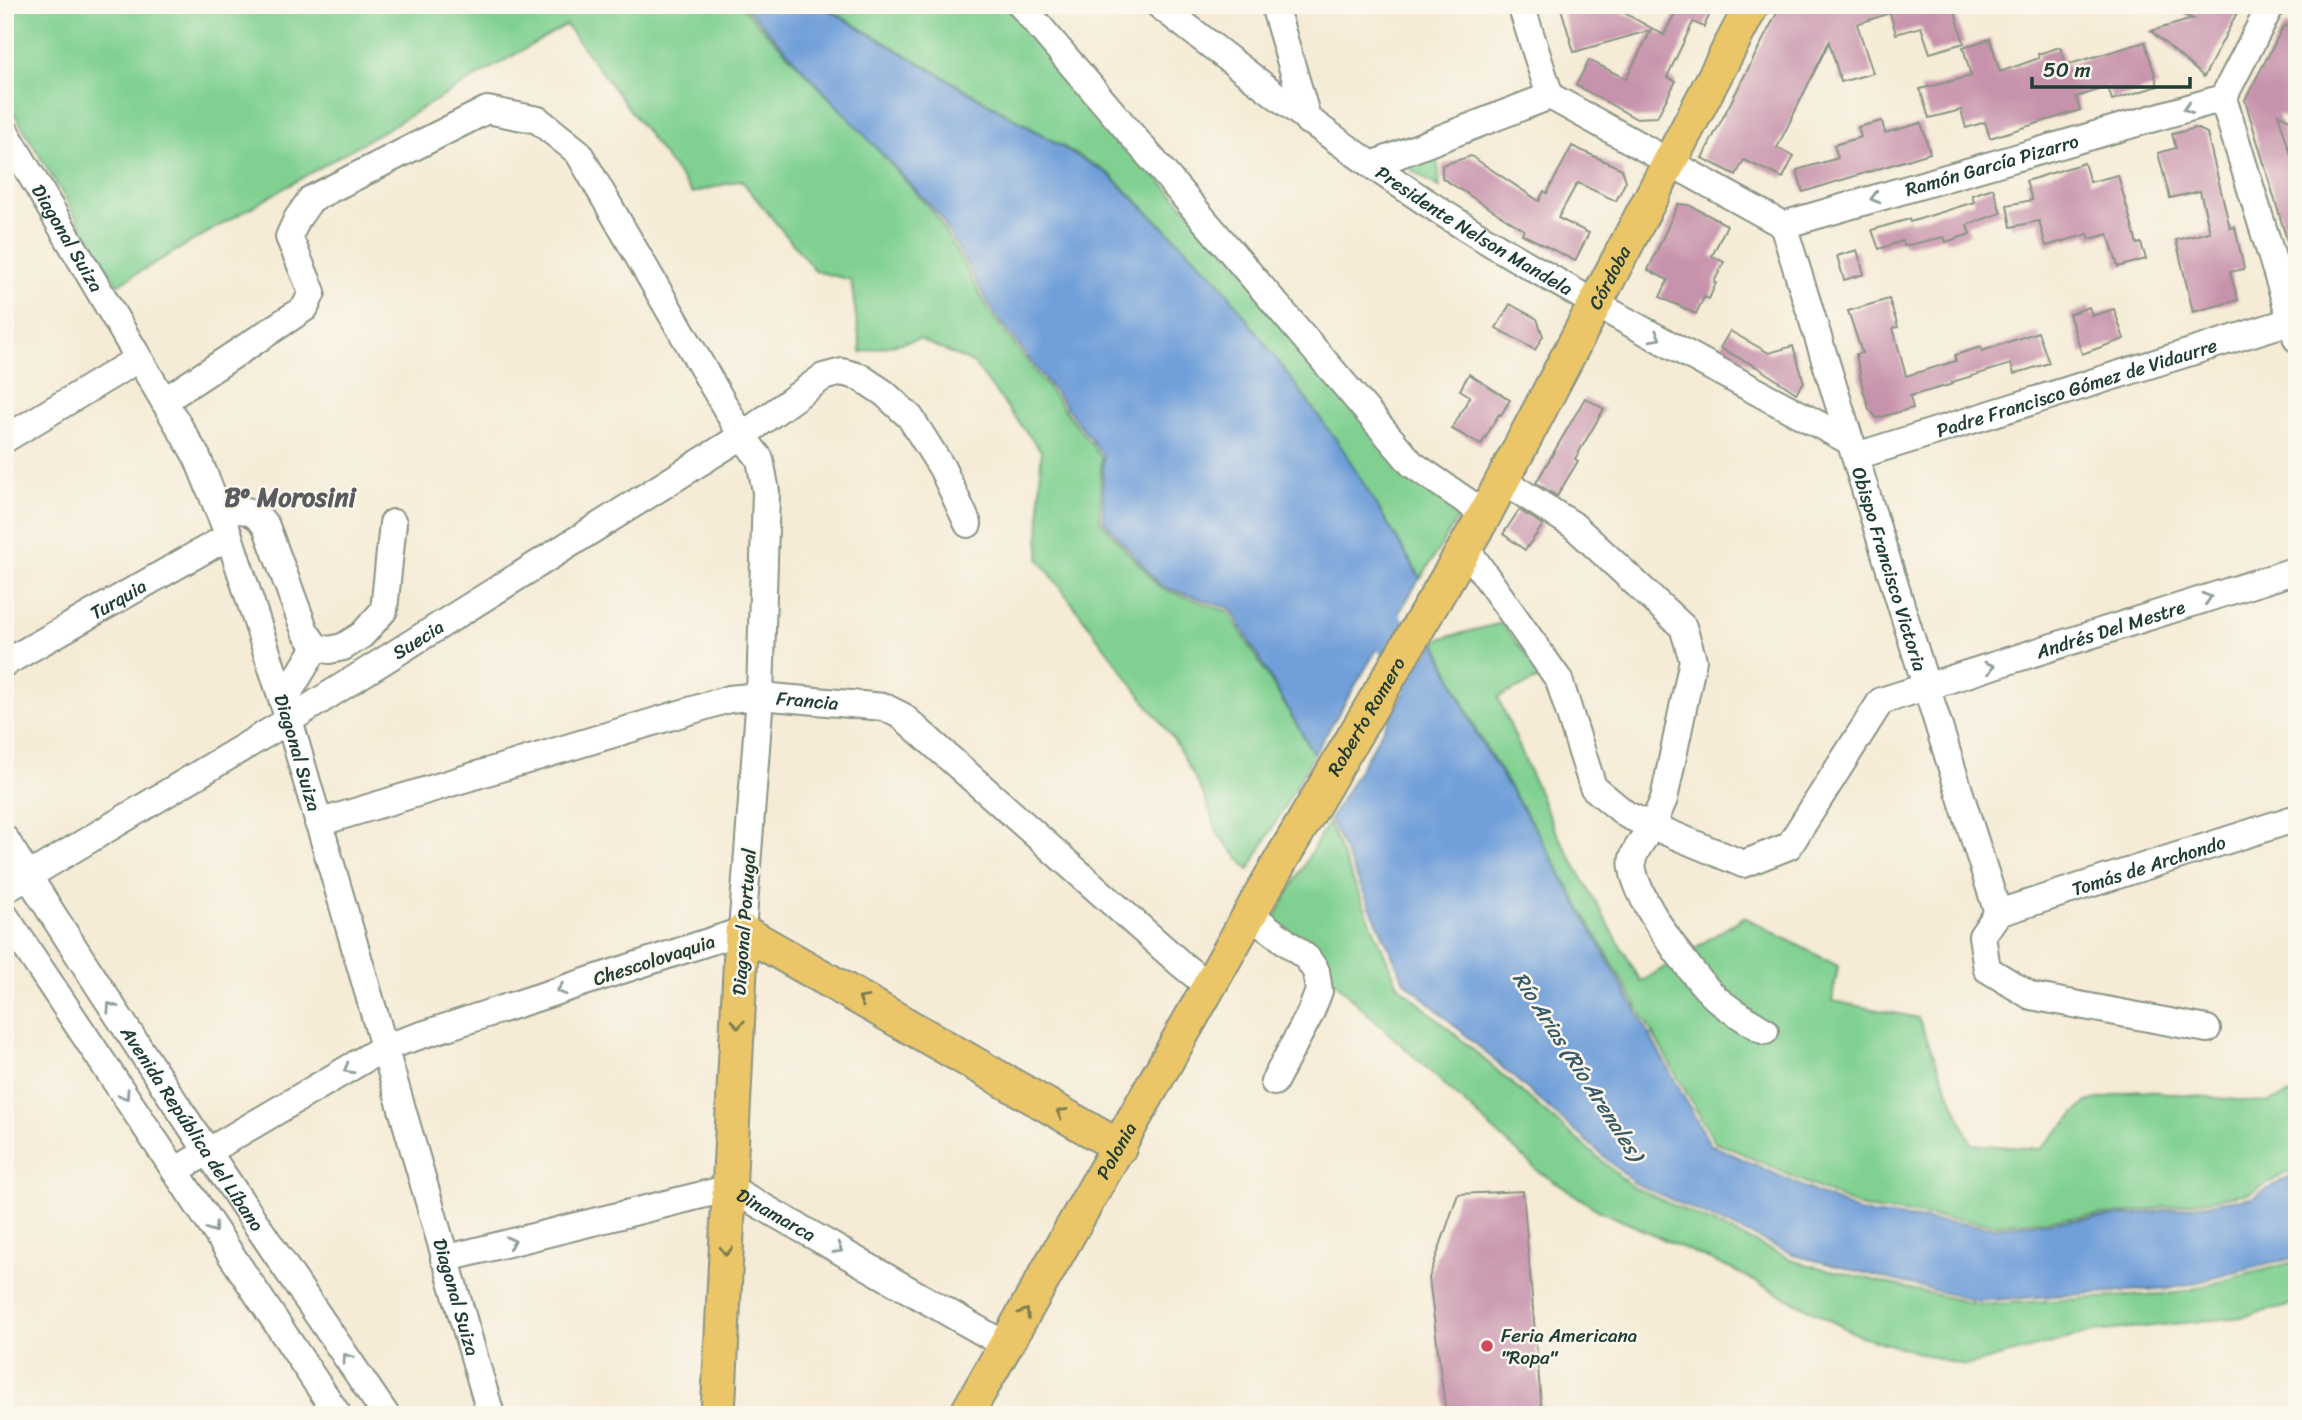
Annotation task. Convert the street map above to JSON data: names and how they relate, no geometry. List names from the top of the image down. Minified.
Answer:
{"streets":{"main road":["Córdoba","Roberto Romero","Diagonal Portugal","Polonia"],"street":["Ramón García Pizarro","Presidente Nelson Mandela","Diagonal Suiza","Padre Francisco Gómez de Vidaurre","Obispo Francisco Victoria","Turquia","Andrés Del Mestre","Suecia","Francia","Tomás de Archondo","Chescolovaquia","Avenida República del Líbano","Dinamarca"]},"crossings":[["Ramón García Pizarro","Obispo Francisco Victoria"],["Presidente Nelson Mandela","Córdoba"],["Presidente Nelson Mandela","Padre Francisco Gómez de Vidaurre"],["Presidente Nelson Mandela","Obispo Francisco Victoria"],["Diagonal Suiza","Turquia"],["Diagonal Suiza","Suecia"],["Diagonal Suiza","Francia"],["Diagonal Suiza","Diagonal Portugal"],["Diagonal Suiza","Chescolovaquia"],["Diagonal Suiza","Dinamarca"],["Córdoba","Roberto Romero"],["Padre Francisco Gómez de Vidaurre","Obispo Francisco Victoria"],["Obispo Francisco Victoria","Andrés Del Mestre"],["Obispo Francisco Victoria","Tomás de Archondo"],["Suecia","Diagonal Portugal"],["Suecia","Avenida República del Líbano"],["Francia","Diagonal Portugal"],["Francia","Polonia"],["Roberto Romero","Polonia"],["Diagonal Portugal","Chescolovaquia"],["Diagonal Portugal","Dinamarca"],["Chescolovaquia","Avenida República del Líbano"],["Polonia","Dinamarca"]],"one_way":["Ramón García Pizarro","Andrés Del Mestre","Chescolovaquia","Polonia","Dinamarca"],"districts":["Bº Morosini"],"water":["Río Arias (Río Arenales)"],"places":["Feria Americana \"Ropa\""],"scale_bar":"50 m"}
